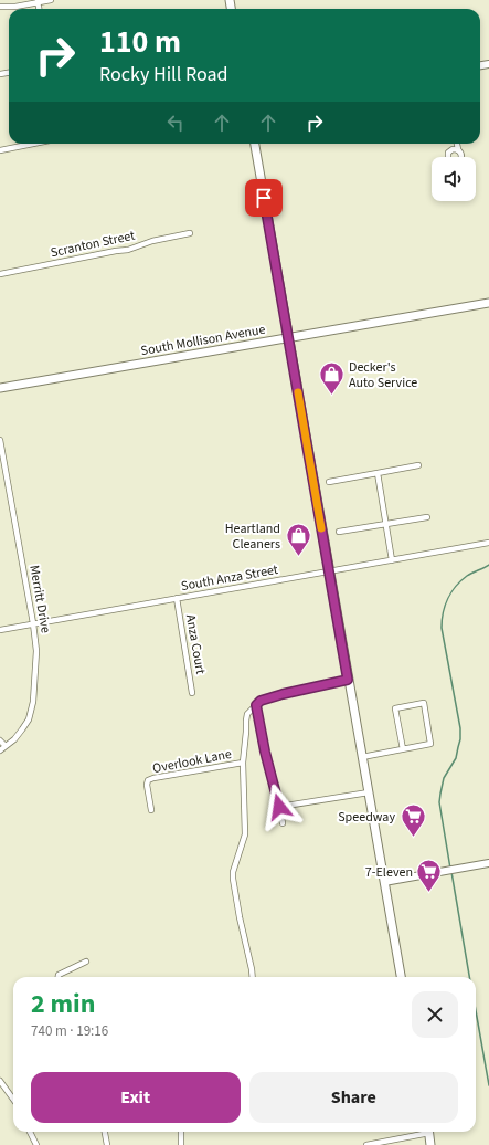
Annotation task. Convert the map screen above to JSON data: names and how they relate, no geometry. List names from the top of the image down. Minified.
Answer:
{"streets":{"main road":["South Mollison Avenue"],"street":["Scranton Street","South Anza Street","Merritt Drive","Anza Court","Overlook Lane"]},"crossings":[["South Anza Street","Merritt Drive"],["South Anza Street","Anza Court"]],"places":{"shop":["Decker's Auto Service","Heartland Cleaners"],"supermarket":["Speedway","7-Eleven"]},"page":{"turn":["110 m","Rocky Hill Road"],"heading":["2 min","740 m · 19:16"],"buttons":["Exit","Share"]}}
